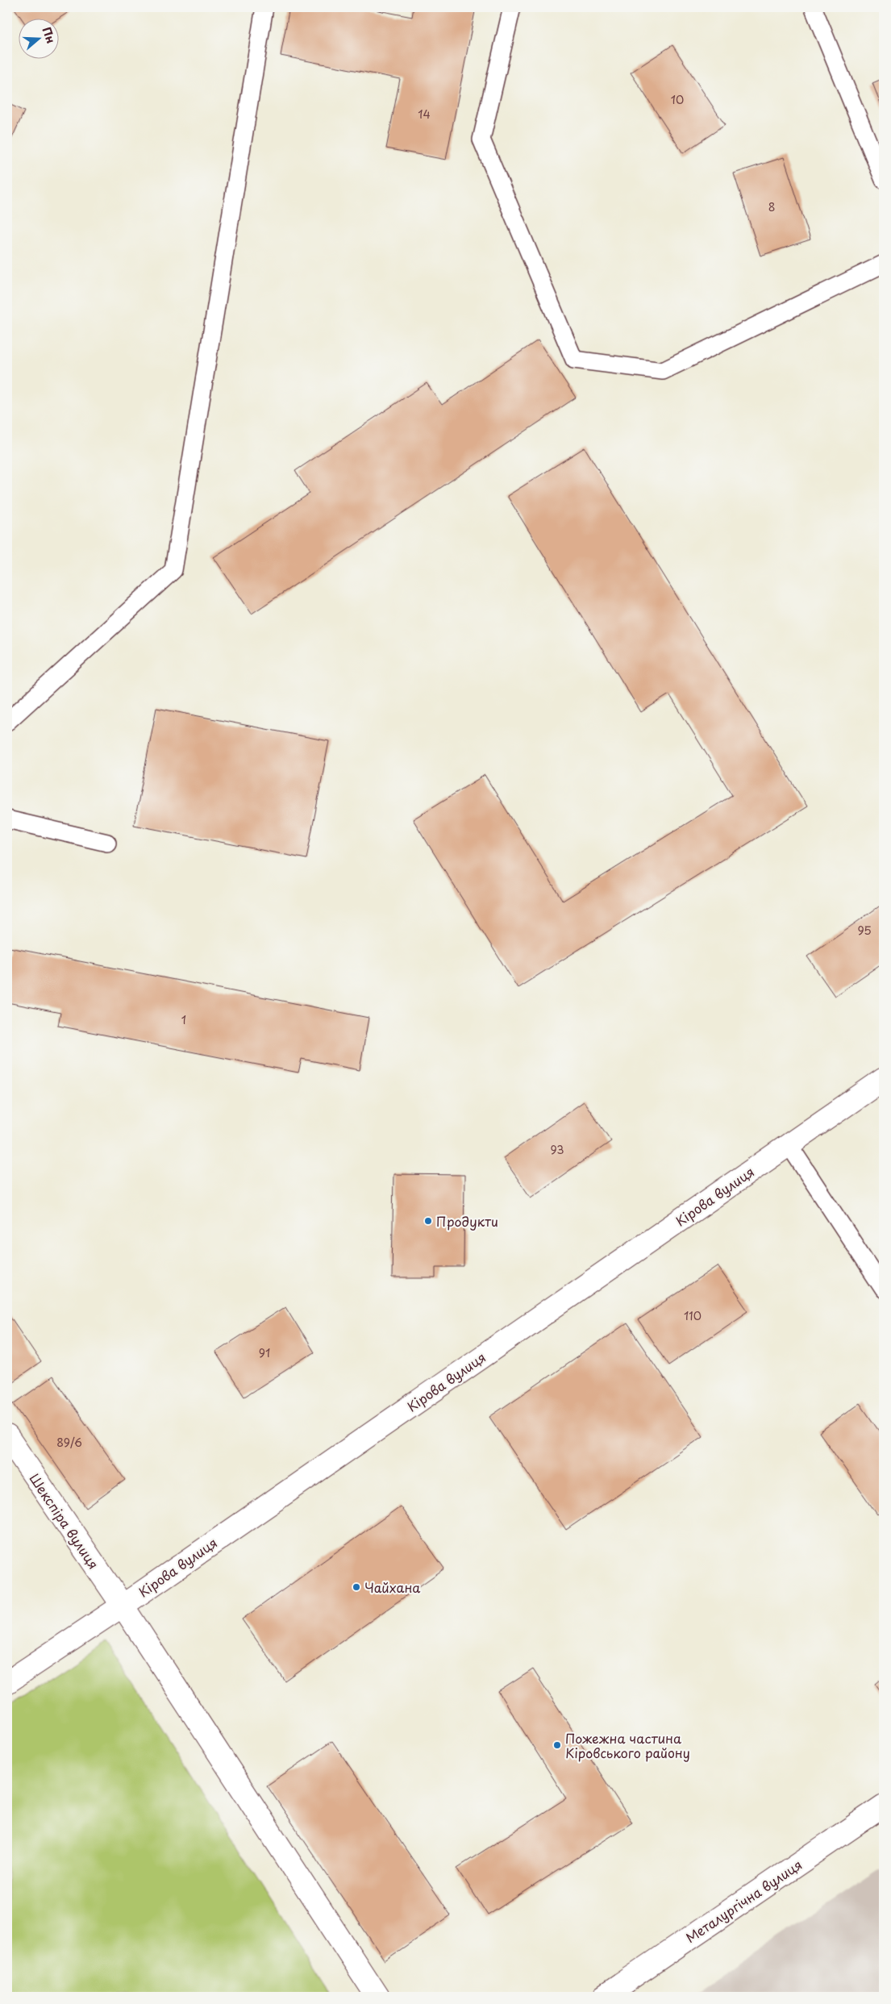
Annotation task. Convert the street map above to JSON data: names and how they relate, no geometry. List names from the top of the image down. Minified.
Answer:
{"streets":{"street":["Кірова вулиця","Шекспіра вулиця","Металургічна вулиця"]},"crossings":[["Кірова вулиця","Шекспіра вулиця"]],"places":["Продукти","Чайхана","Пожежна частина Кіровського району"],"house_numbers":["10","14","8","95","1","93","110","91","89/6"],"north":"right"}
